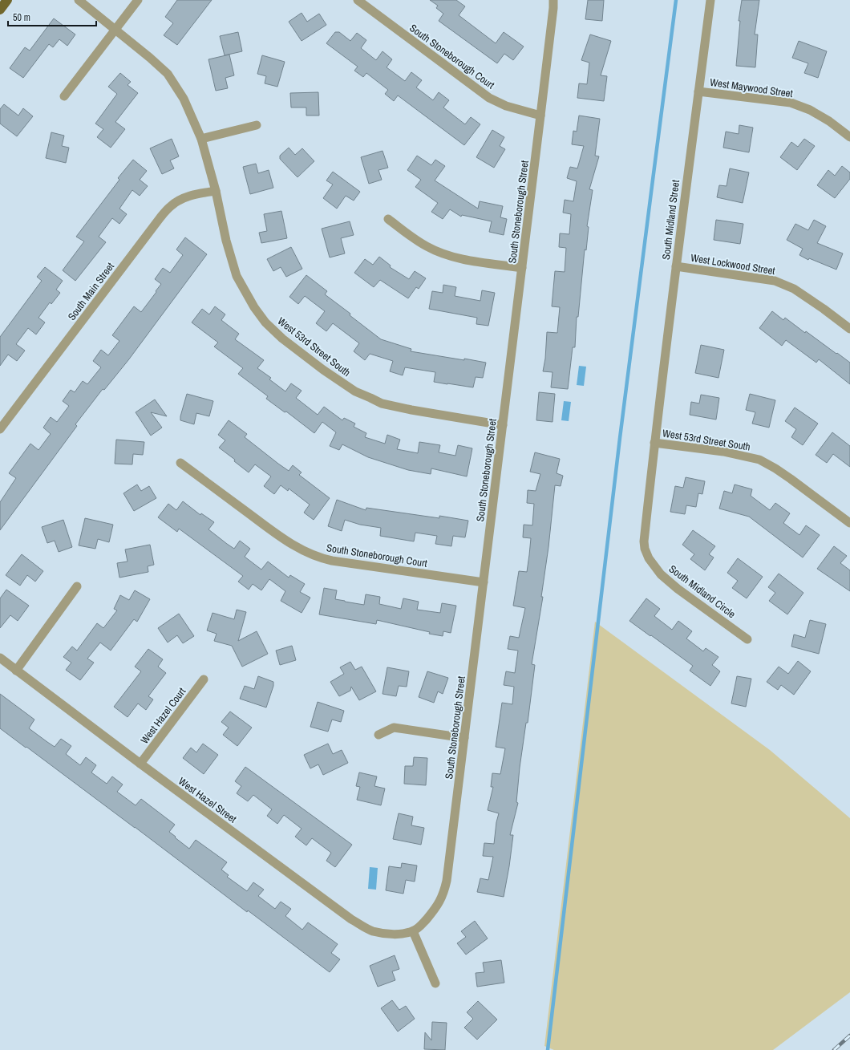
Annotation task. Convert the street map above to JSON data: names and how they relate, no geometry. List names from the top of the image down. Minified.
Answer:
{"streets":{"street":["South Stoneborough Court","West Maywood Street","South Stoneborough Street","South Midland Street","West Lockwood Street","South Main Street","West 53rd Street South","South Midland Circle","West Hazel Court","West Hazel Street"]},"crossings":[["South Stoneborough Court","South Stoneborough Street"],["West Maywood Street","South Midland Street"],["South Stoneborough Street","West 53rd Street South"],["South Stoneborough Street","West Hazel Street"],["South Midland Street","West Lockwood Street"],["South Midland Street","West 53rd Street South"],["South Midland Street","South Midland Circle"],["South Main Street","West 53rd Street South"],["West 53rd Street South","South Midland Circle"],["West Hazel Court","West Hazel Street"]],"scale_bar":"50 m"}
